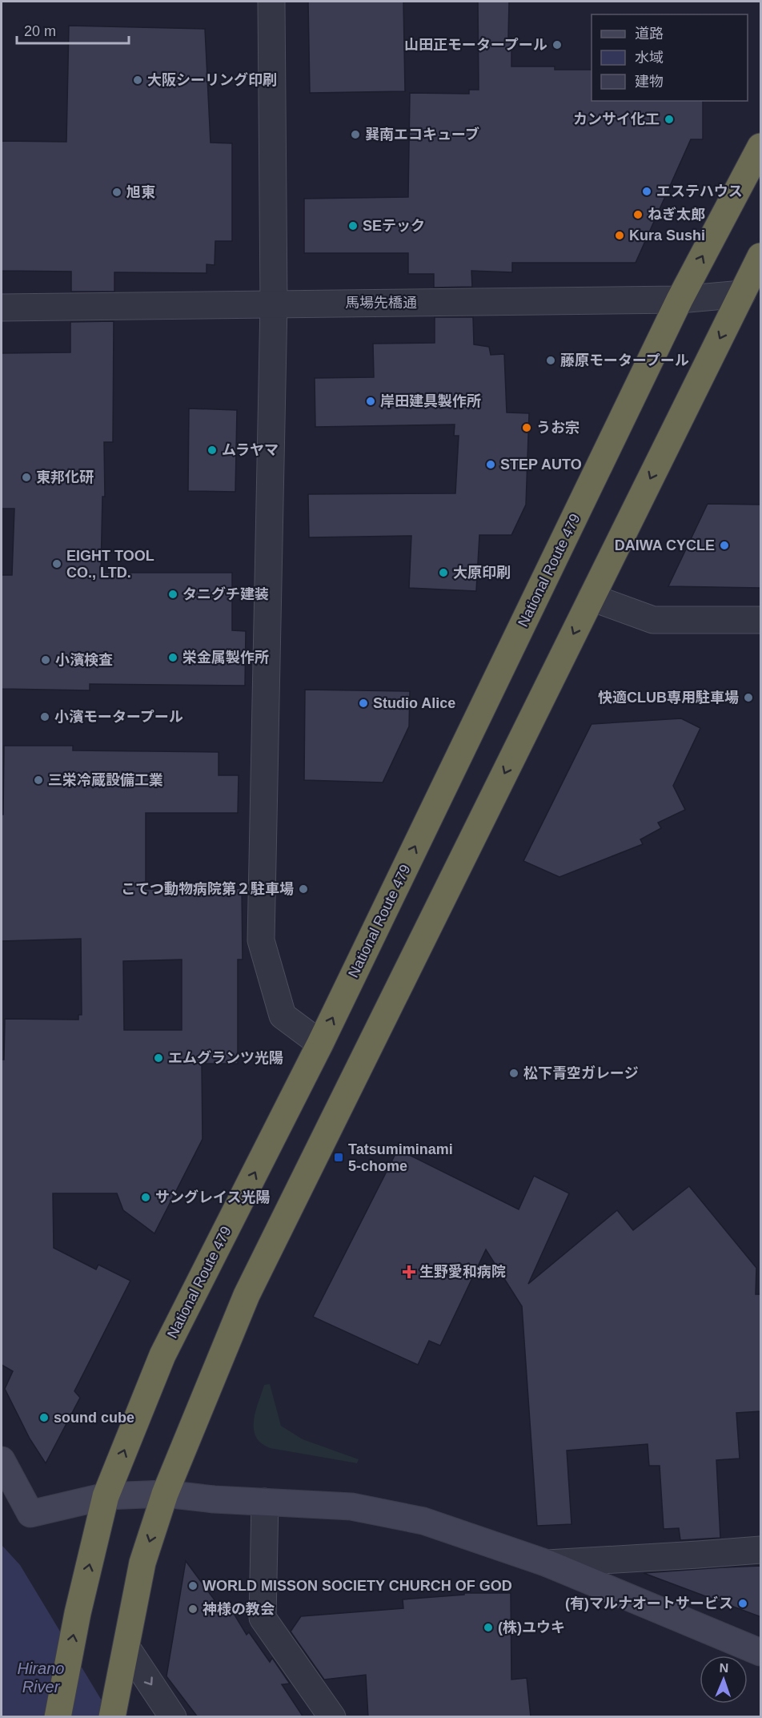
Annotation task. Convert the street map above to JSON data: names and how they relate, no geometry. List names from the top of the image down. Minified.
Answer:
{"streets":{"highway":["National Route 479"],"street":["馬場先橋通"]},"crossings":[["馬場先橋通","National Route 479"]],"water":["Hirano River"],"places":{"other":["山田正モータープール","大阪シーリング印刷","カンサイ化工","巽南エコキューブ","エステハウス","旭東","ねぎ太郎","SEテック","Kura Sushi","藤原モータープール","岸田建具製作所","うお宗","ムラヤマ","STEP AUTO","東邦化研","DAIWA CYCLE","EIGHT TOOL CO., LTD.","大原印刷","タニグチ建装","栄金属製作所","小濱検査","快適CLUB専用駐車場","Studio Alice","小濱モータープール","三栄冷蔵設備工業","こてつ動物病院第２駐車場","エムグランツ光陽","松下青空ガレージ","サングレイス光陽","sound cube","WORLD MISSON SOCIETY CHURCH OF GOD","(有)マルナオートサービス","神様の教会","(株)ユウキ"],"transit":["Tatsumiminami 5-chome"],"health":["生野愛和病院"]},"legend":["道路","水域","建物"],"scale_bar":"20 m","north":"top"}
